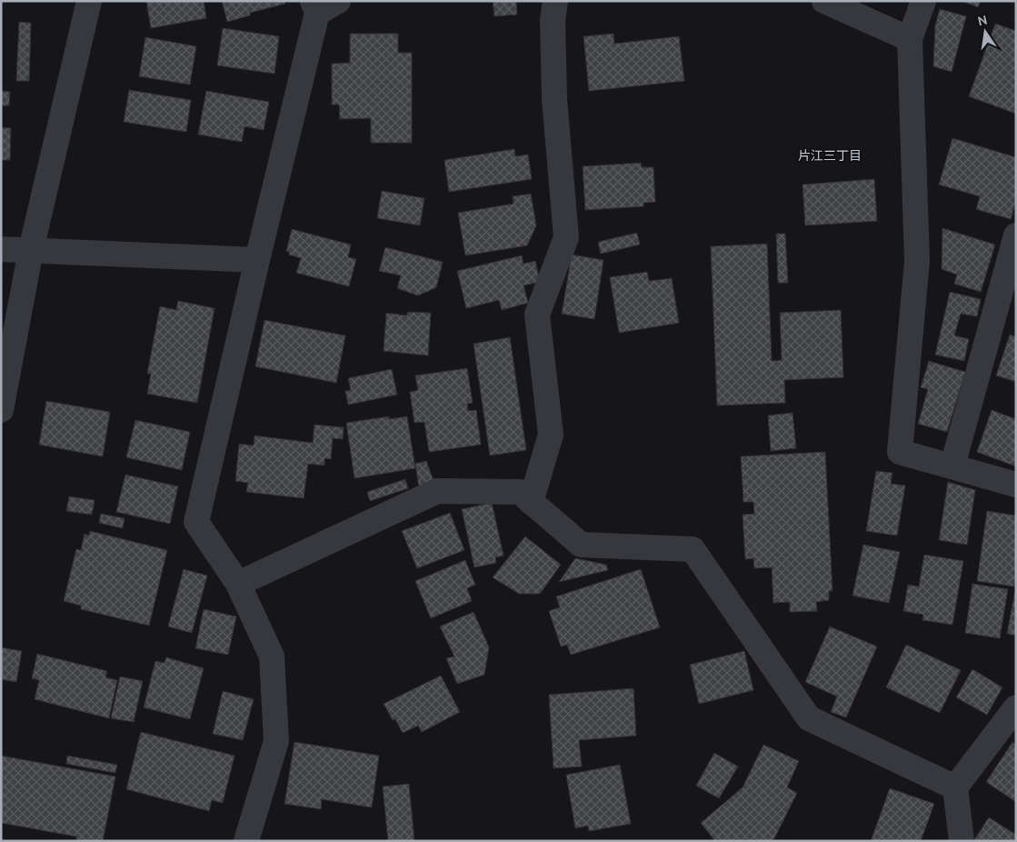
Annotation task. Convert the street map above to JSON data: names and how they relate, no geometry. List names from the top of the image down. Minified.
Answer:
{"districts":["片江三丁目"],"north":"top"}
